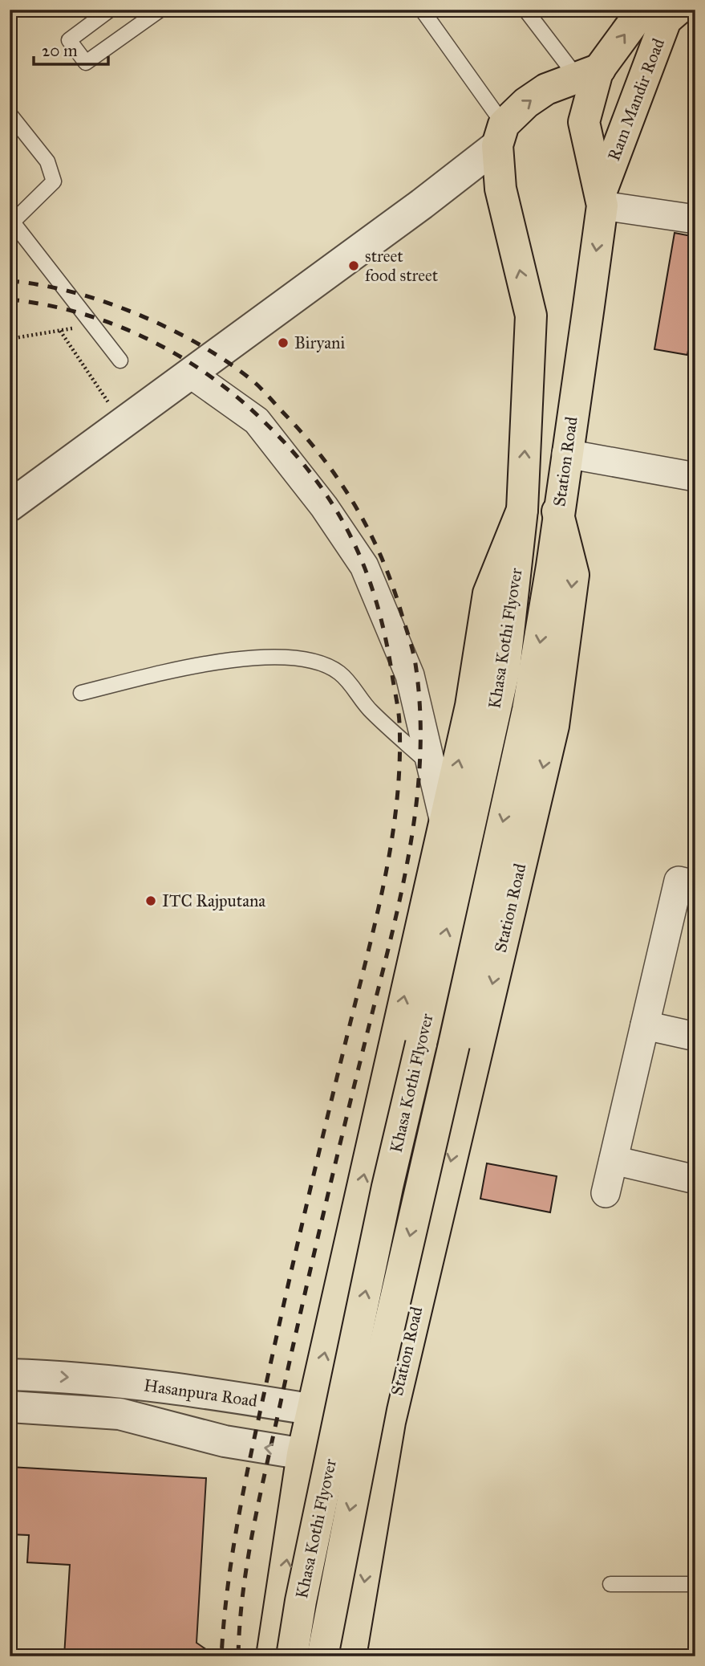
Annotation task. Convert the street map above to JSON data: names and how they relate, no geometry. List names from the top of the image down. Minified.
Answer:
{"streets":{"main road":["Ram Mandir Road","Station Road","Khasa Kothi Flyover"],"street":["Hasanpura Road"]},"crossings":[["Ram Mandir Road","Station Road"],["Station Road","Khasa Kothi Flyover"],["Station Road","Hasanpura Road"]],"places":["street food street","Biryani","ITC Rajputana"],"scale_bar":"20 m"}
